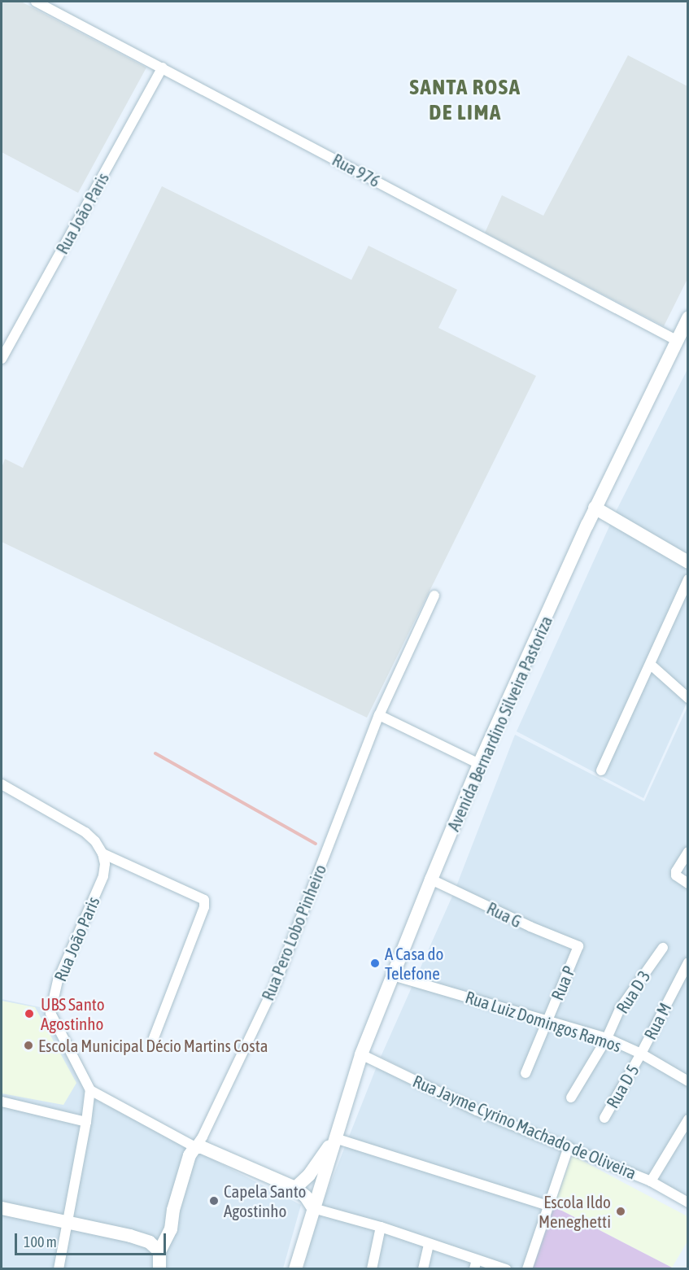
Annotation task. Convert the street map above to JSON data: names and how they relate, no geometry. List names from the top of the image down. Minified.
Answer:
{"streets":{"main road":["Avenida Bernardino Silveira Pastoriza","Rua Pero Lobo Pinheiro"],"street":["Rua 976","Rua João Paris","Rua G","Rua P","Rua D 3","Rua Luiz Domingos Ramos","Rua M","Rua D 5","Rua Jayme Cyrino Machado de Oliveira"]},"crossings":[["Rua 976","Rua João Paris"],["Rua 976","Avenida Bernardino Silveira Pastoriza"],["Avenida Bernardino Silveira Pastoriza","Rua G"],["Avenida Bernardino Silveira Pastoriza","Rua Luiz Domingos Ramos"],["Avenida Bernardino Silveira Pastoriza","Rua Jayme Cyrino Machado de Oliveira"],["Rua G","Rua P"],["Rua P","Rua Luiz Domingos Ramos"],["Rua D 3","Rua Luiz Domingos Ramos"],["Rua Luiz Domingos Ramos","Rua M"],["Rua Luiz Domingos Ramos","Rua D 5"],["Rua M","Rua D 5"]],"districts":["SANTA ROSA DE LIMA"],"places":["A Casa do Telefone","UBS Santo Agostinho","Escola Municipal Décio Martins Costa","Capela Santo Agostinho","Escola Ildo Meneghetti"],"scale_bar":"100 m"}
